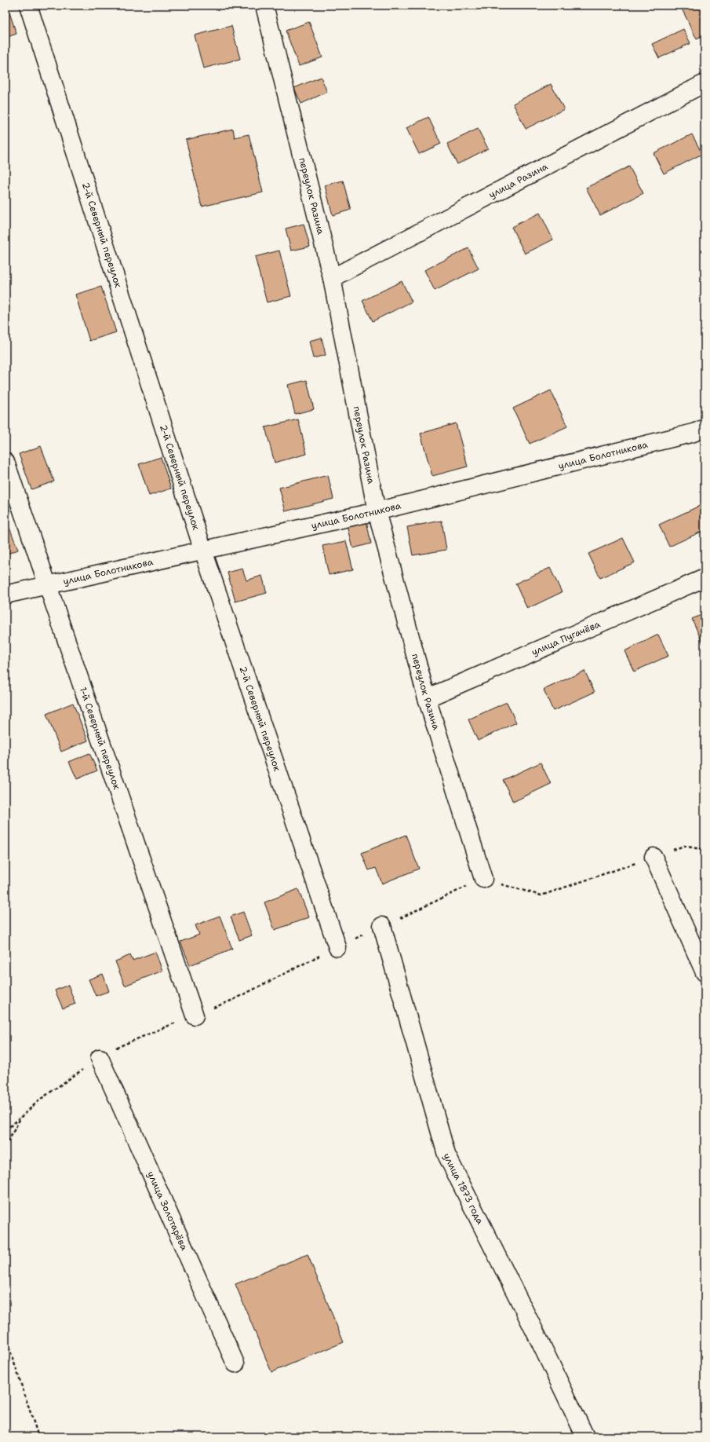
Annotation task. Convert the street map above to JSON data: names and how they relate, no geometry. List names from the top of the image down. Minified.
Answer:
{"streets":{"street":["улица Разина","переулок Разина","2-й Северный переулок","улица Болотникова","улица Пугачёва","1-й Северный переулок","улица 1873 года","улица Золотарёва"]},"crossings":[["улица Разина","переулок Разина"],["переулок Разина","улица Болотникова"],["переулок Разина","улица Пугачёва"],["2-й Северный переулок","улица Болотникова"],["улица Болотникова","1-й Северный переулок"]]}
